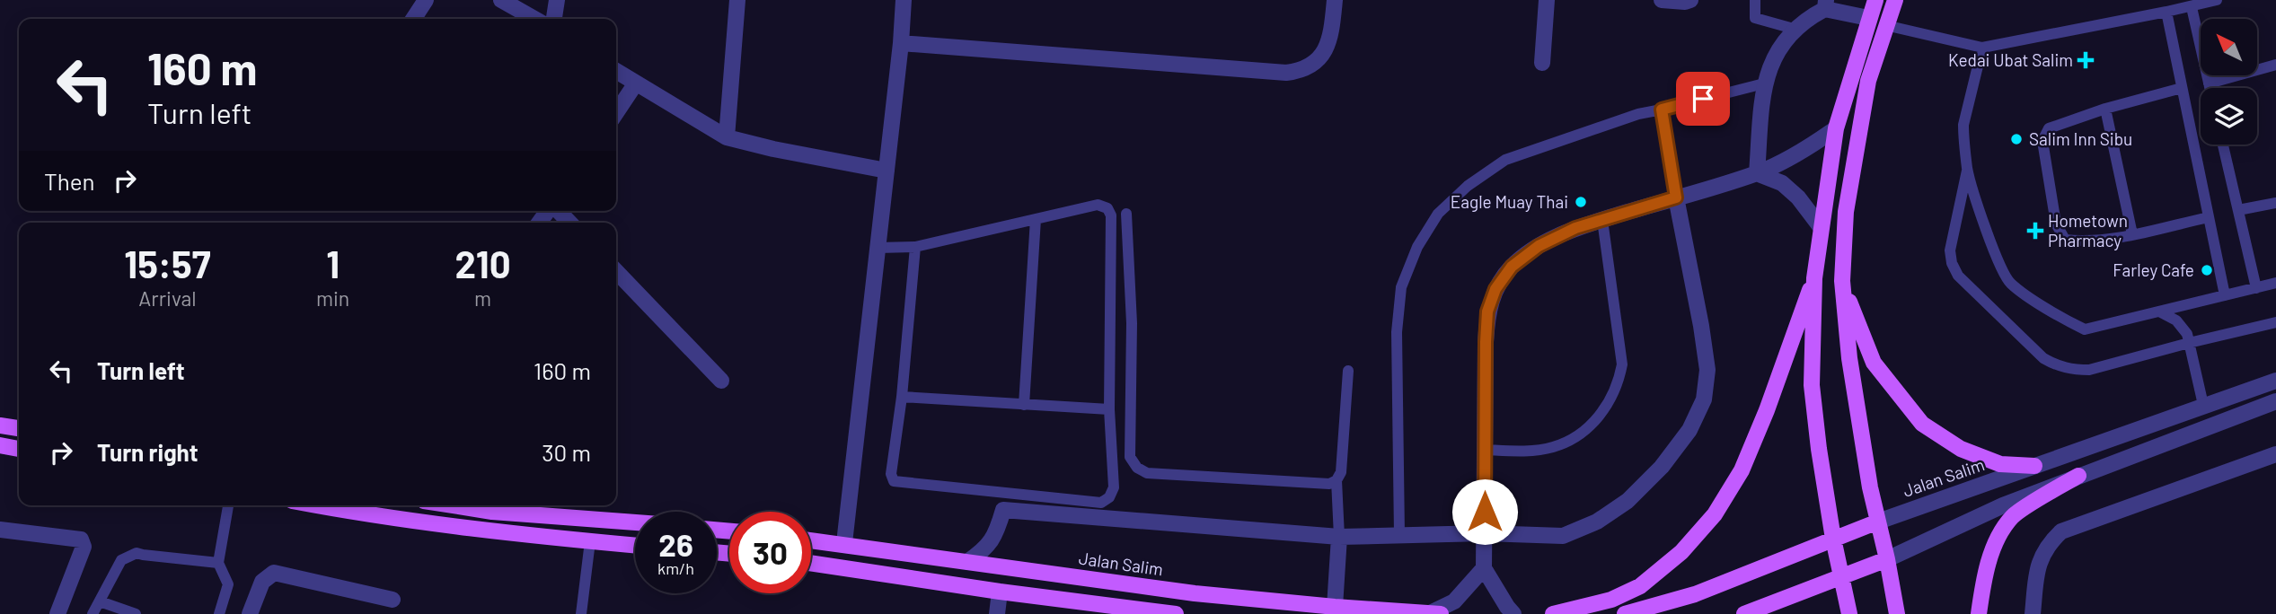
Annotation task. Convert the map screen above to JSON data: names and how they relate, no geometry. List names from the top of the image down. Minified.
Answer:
{"streets":{"main road":["Jalan Salim"]},"places":{"health":["Kedai Ubat Salim","Hometown Pharmacy"],"other":["Salim Inn Sibu","Eagle Muay Thai","Farley Cafe"]},"north":"top left","page":{"turn":["160 m","Turn left"],"then":"Then","eta":["15:57","Arrival","1","min","210","m"],"list":[{"name":"Turn left","value":"160 m"},{"name":"Turn right","value":"30 m"}],"speed":"26 km/h","limit":"30"}}
